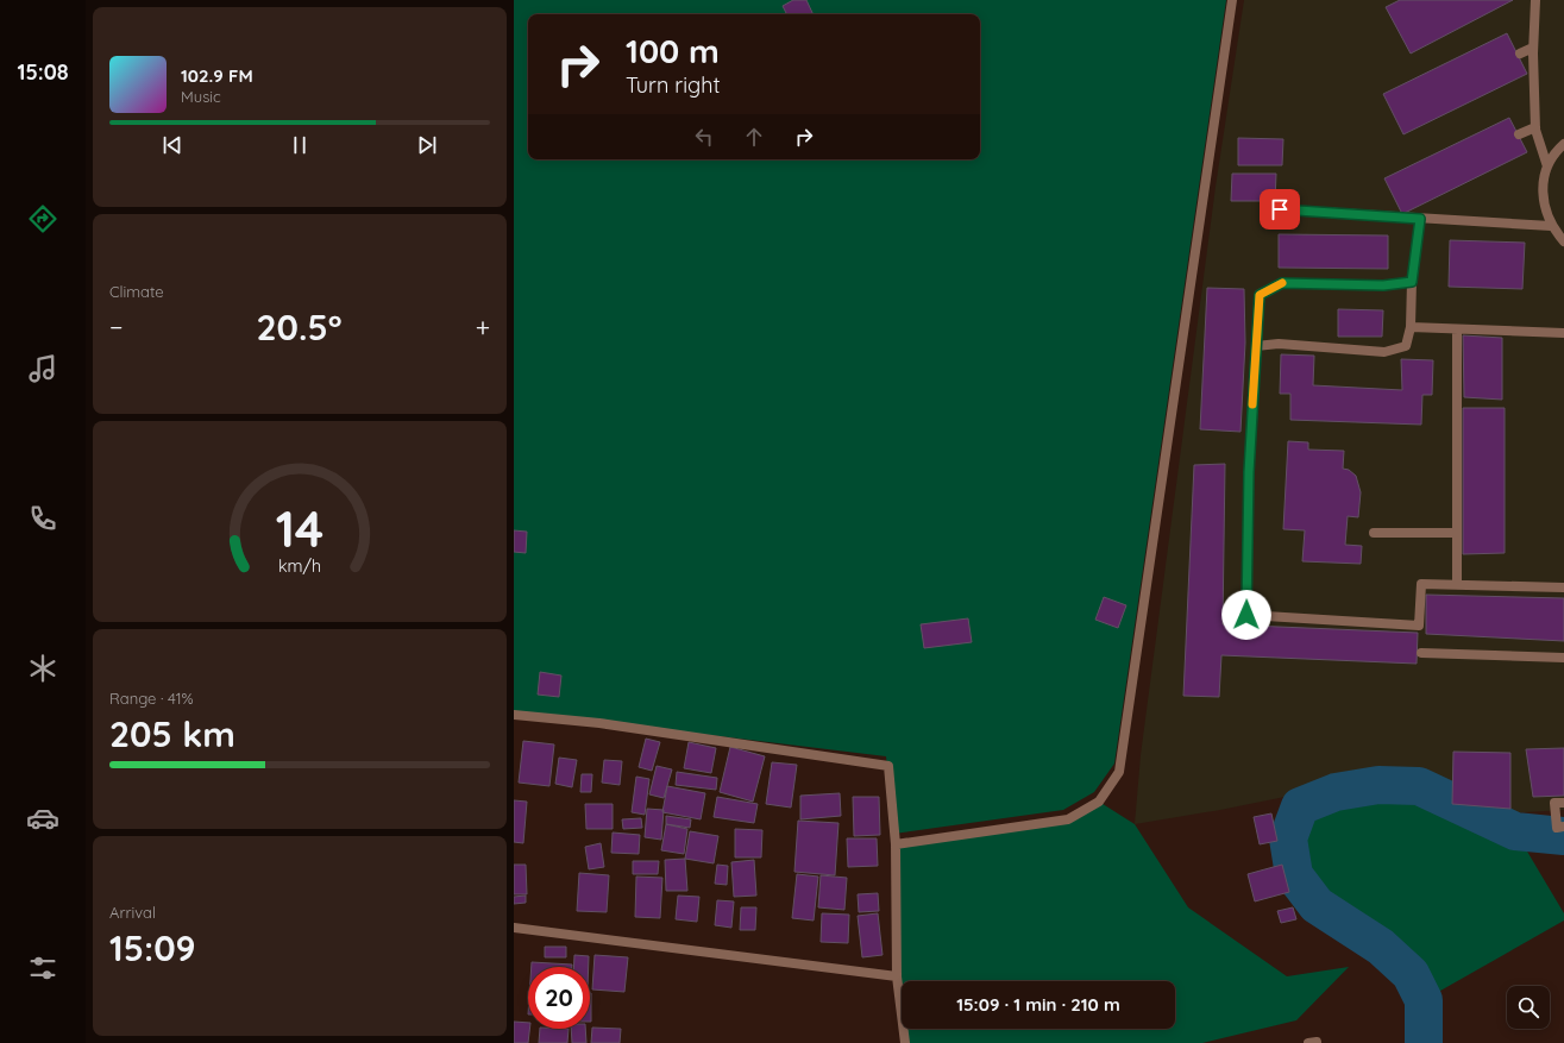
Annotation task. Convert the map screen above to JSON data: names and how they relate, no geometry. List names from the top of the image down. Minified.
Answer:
{"page":{"tabs":"15:08","turn":["100 m","Turn right"],"song":["102.9 FM","Music"],"tile":["Climate",["Range · 41%","205 km"],["Arrival","15:09"]],"heat":["−","20.5°","+"],"limit":"20","trip":"15:09 · 1 min · 210 m","gauge":["14","km/h"]}}
